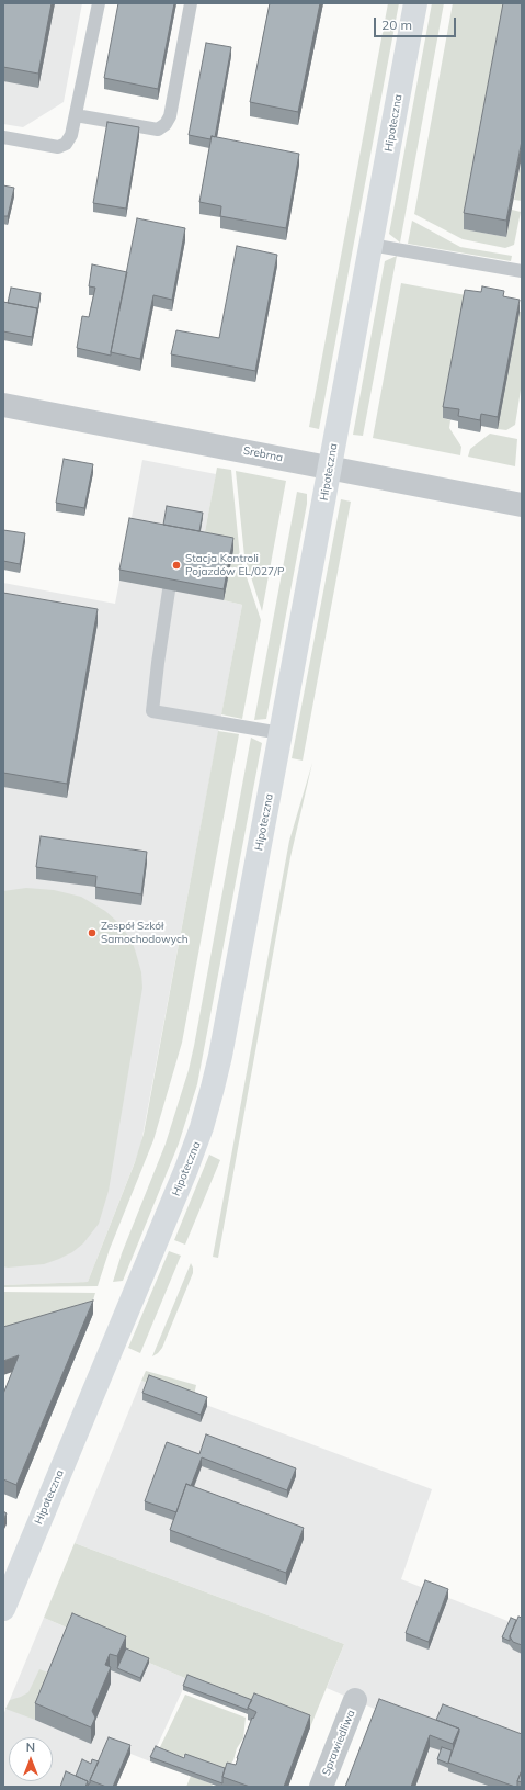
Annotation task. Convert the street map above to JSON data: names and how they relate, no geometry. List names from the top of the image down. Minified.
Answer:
{"streets":{"street":["Hipoteczna","Srebrna","Sprawiedliwa"]},"crossings":[["Hipoteczna","Srebrna"]],"places":["Stacja Kontroli Pojazdów EL/027/P","Zespół Szkół Samochodowych"],"scale_bar":"20 m","north":"top"}
